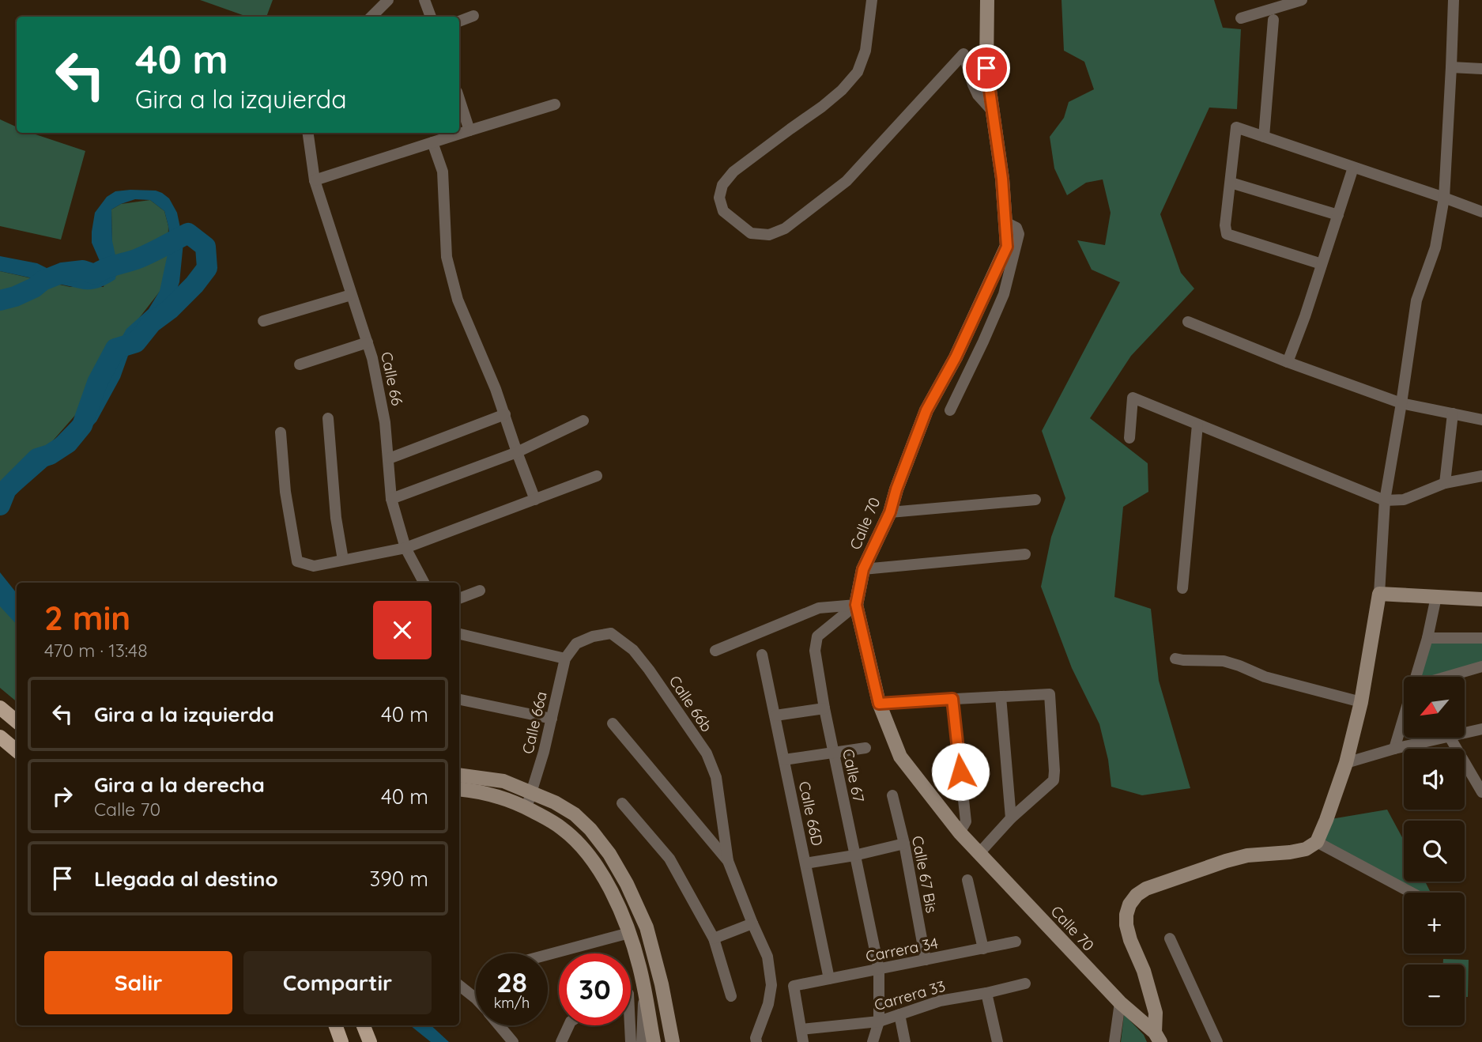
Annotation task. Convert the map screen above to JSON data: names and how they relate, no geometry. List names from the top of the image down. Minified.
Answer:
{"streets":{"main road":["Calle 70"],"street":["Calle 66","Calle 66b","Calle 66a","Calle 67","Calle 66D","Calle 67 Bis","Carrera 34","Carrera 33"]},"crossings":[["Calle 70","Calle 67"],["Calle 66b","Calle 66a"],["Calle 67","Carrera 34"],["Calle 67","Carrera 33"],["Calle 66D","Carrera 34"],["Calle 67 Bis","Carrera 34"],["Carrera 34","Carrera 33"]],"north":"bottom left","page":{"turn":["40 m","Gira a la izquierda"],"heading":["2 min","470 m · 13:48"],"map_buttons":["+","−"],"list":[{"name":"Gira a la izquierda","value":"40 m"},{"name":"Gira a la derecha","note":"Calle 70","value":"40 m"},{"name":"Llegada al destino","value":"390 m"}],"buttons":["Salir","Compartir"],"speed":"28 km/h","limit":"30"}}
